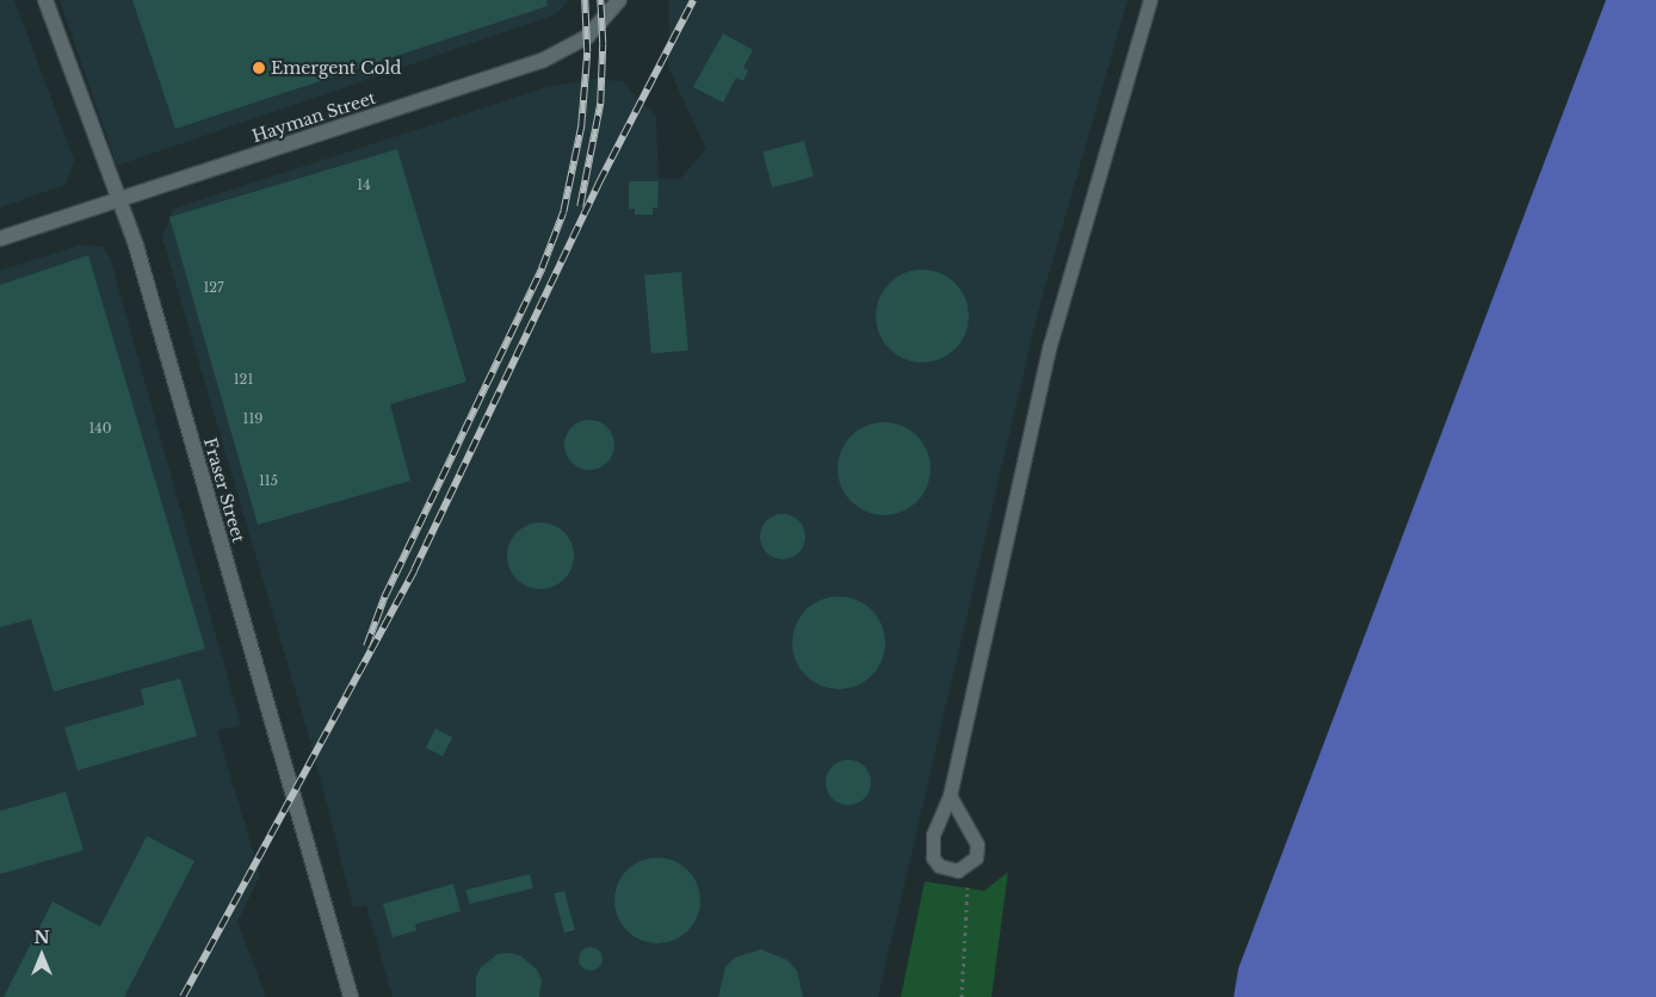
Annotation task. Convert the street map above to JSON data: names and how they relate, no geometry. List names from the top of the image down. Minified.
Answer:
{"streets":{"street":["Hayman Street","Fraser Street"]},"crossings":[["Hayman Street","Fraser Street"]],"places":["Emergent Cold"],"house_numbers":["14","127","121","119","140","115"],"north":"top"}
